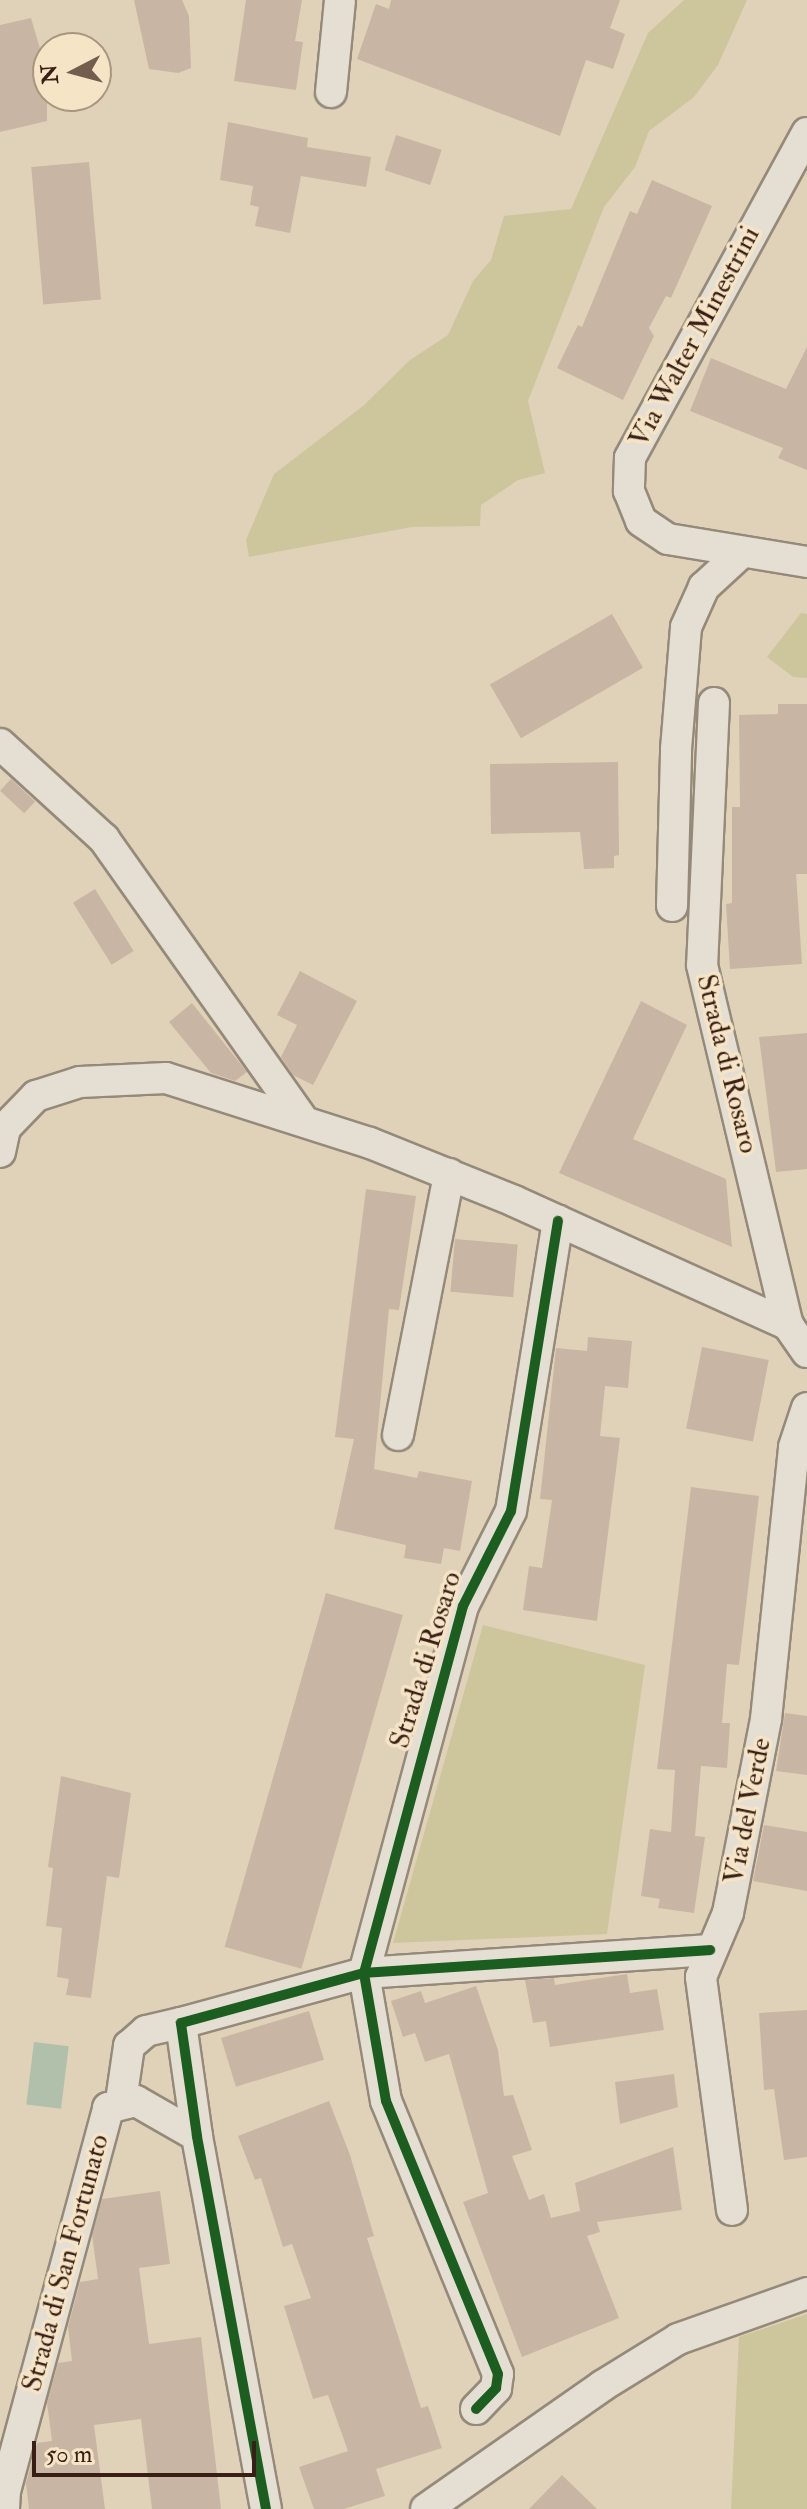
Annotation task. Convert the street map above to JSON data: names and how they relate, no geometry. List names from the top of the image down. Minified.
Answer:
{"streets":{"street":["Via Walter Minestrini","Strada di Rosaro","Via del Verde","Strada di San Fortunato"]},"scale_bar":"50 m","north":"left"}
